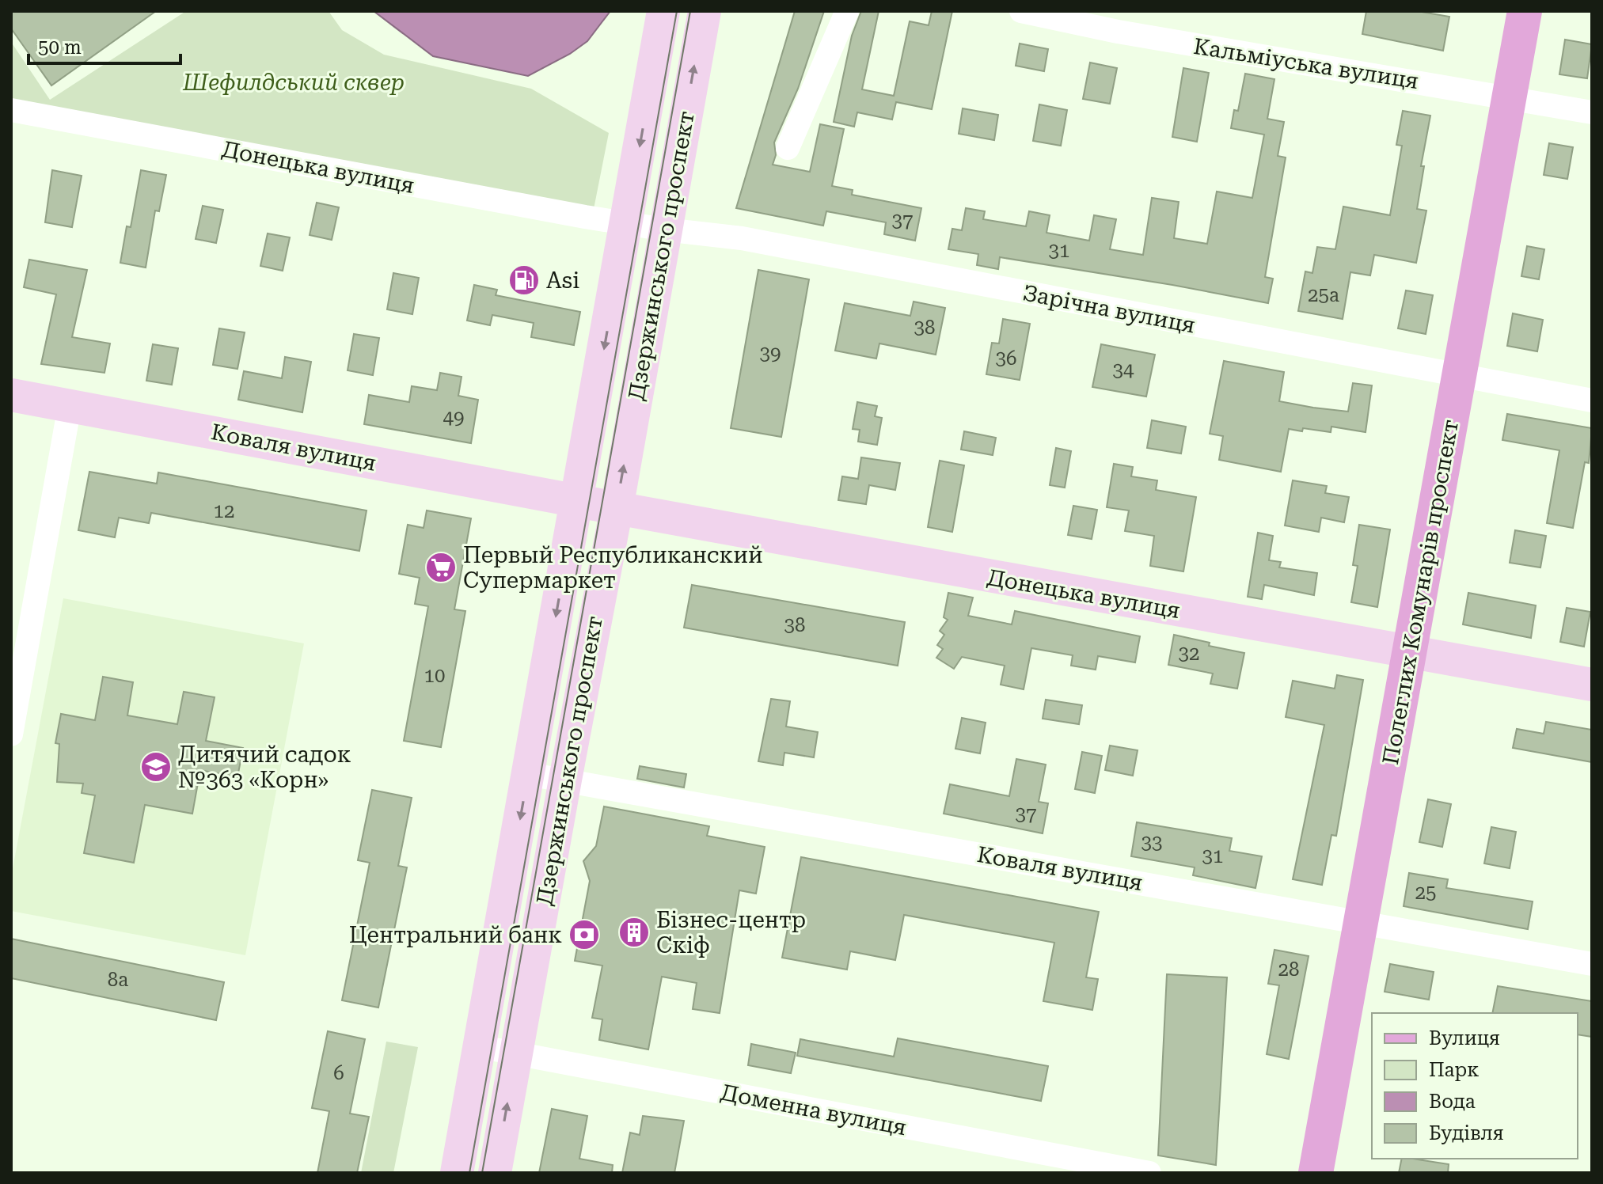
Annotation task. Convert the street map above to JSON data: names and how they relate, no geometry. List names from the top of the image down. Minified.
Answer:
{"streets":{"main road":["Полеглих Комунарів проспект"],"street":["Кальміуська вулиця","Донецька вулиця","Дзержинського проспект","Зарічна вулиця","Коваля вулиця","Доменна вулиця"]},"crossings":[["Кальміуська вулиця","Полеглих Комунарів проспект"],["Донецька вулиця","Дзержинського проспект"],["Донецька вулиця","Зарічна вулиця"],["Донецька вулиця","Коваля вулиця"],["Донецька вулиця","Полеглих Комунарів проспект"],["Дзержинського проспект","Зарічна вулиця"],["Дзержинського проспект","Коваля вулиця"],["Дзержинського проспект","Доменна вулиця"],["Зарічна вулиця","Полеглих Комунарів проспект"],["Коваля вулиця","Полеглих Комунарів проспект"]],"parks":["Шефилдський сквер"],"places":{"fuel station":["Asi"],"supermarket":["Первый Республиканский Супермаркет"],"school or university":["Дитячий садок №363 «Корн»"],"building":["Бізнес-центр Скіф"],"bank":["Центральний банк"]},"house_numbers":["37","31","25а","38","39","36","34","49","12","38","32","10","37","33","31","25","28","8а","6"],"legend":["Вулиця","Парк","Вода","Будівля"],"scale_bar":"50 m"}
